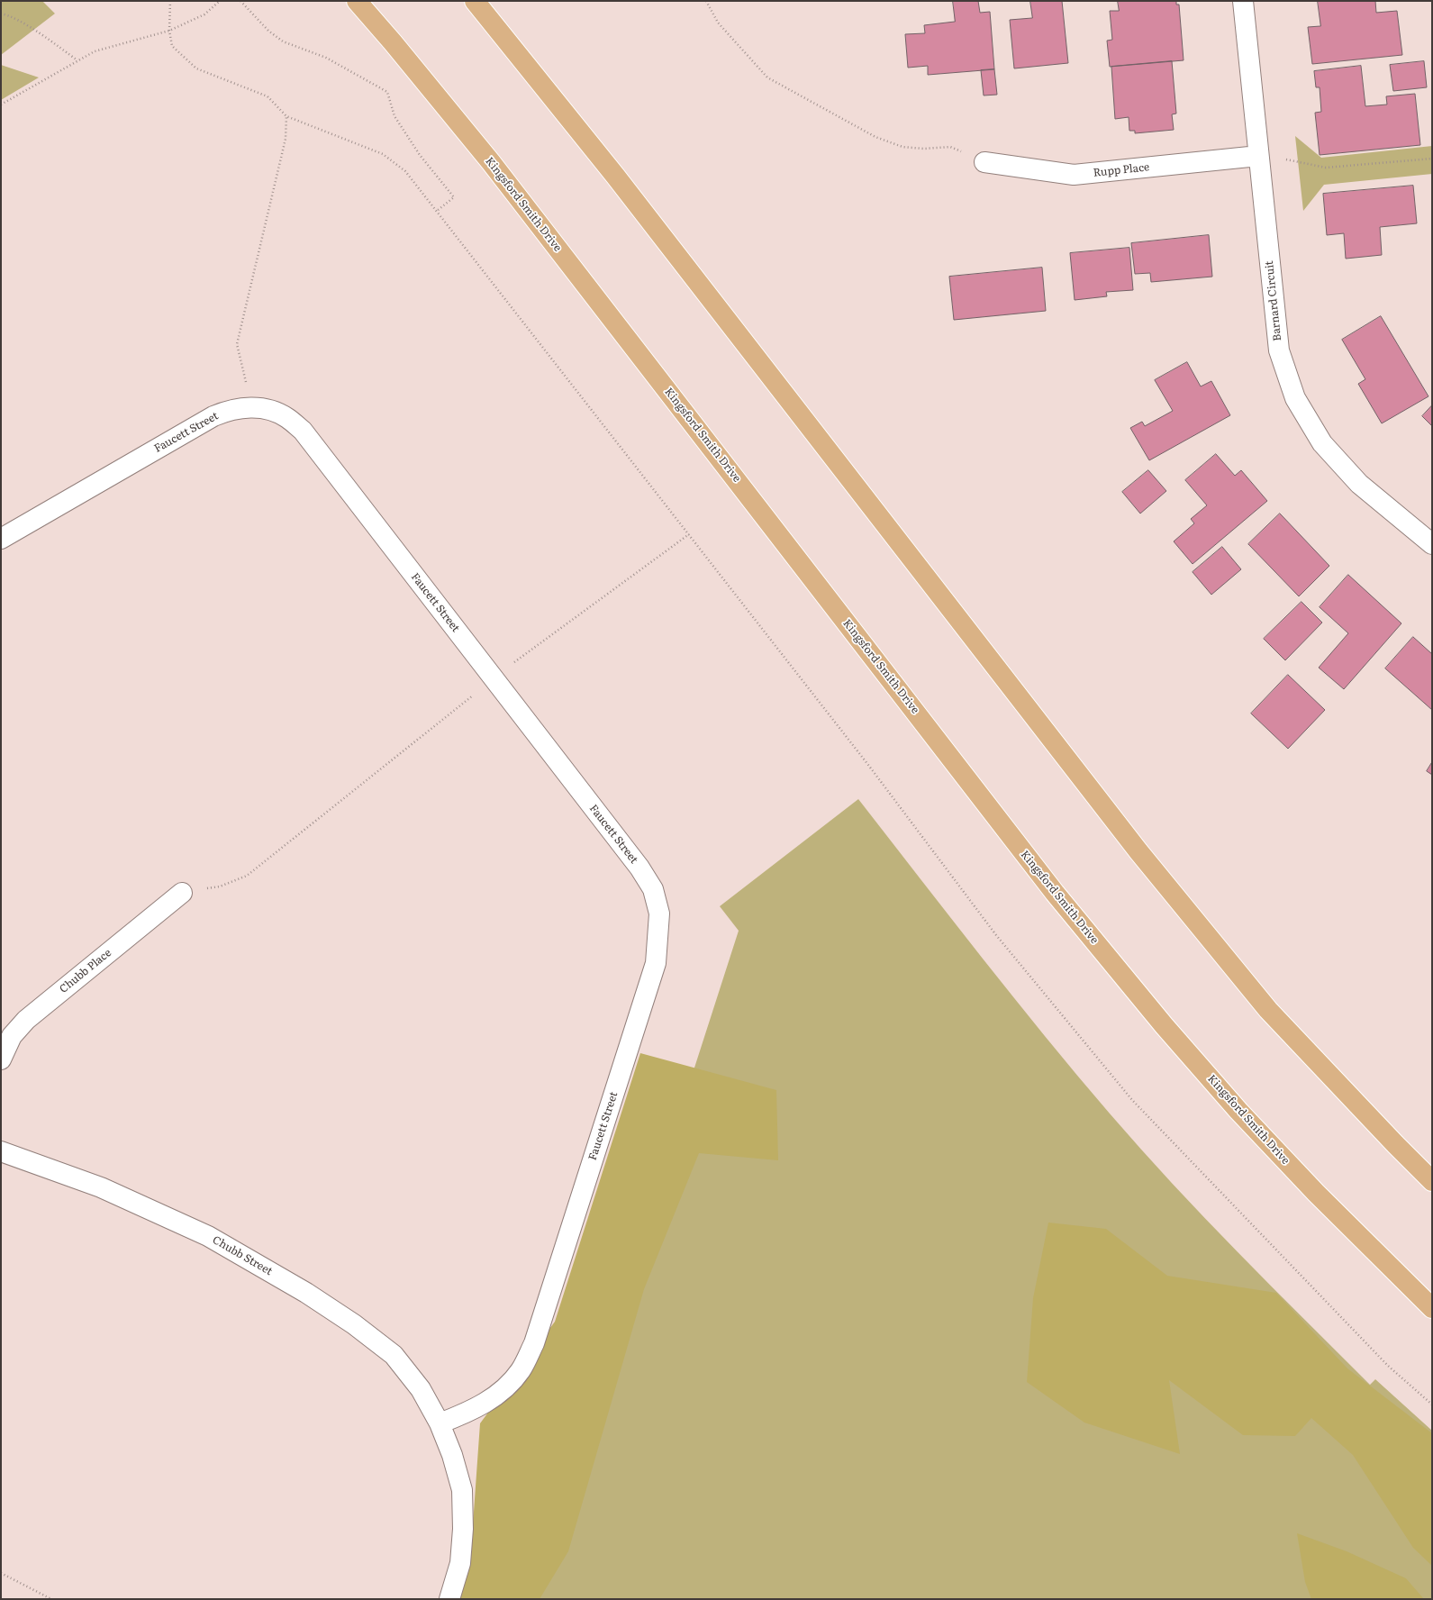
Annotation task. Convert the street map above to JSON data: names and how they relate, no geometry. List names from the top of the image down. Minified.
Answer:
{"streets":{"main road":["Kingsford Smith Drive"],"street":["Rupp Place","Barnard Circuit","Faucett Street","Chubb Place","Chubb Street"]},"crossings":[["Rupp Place","Barnard Circuit"],["Faucett Street","Chubb Street"]]}
